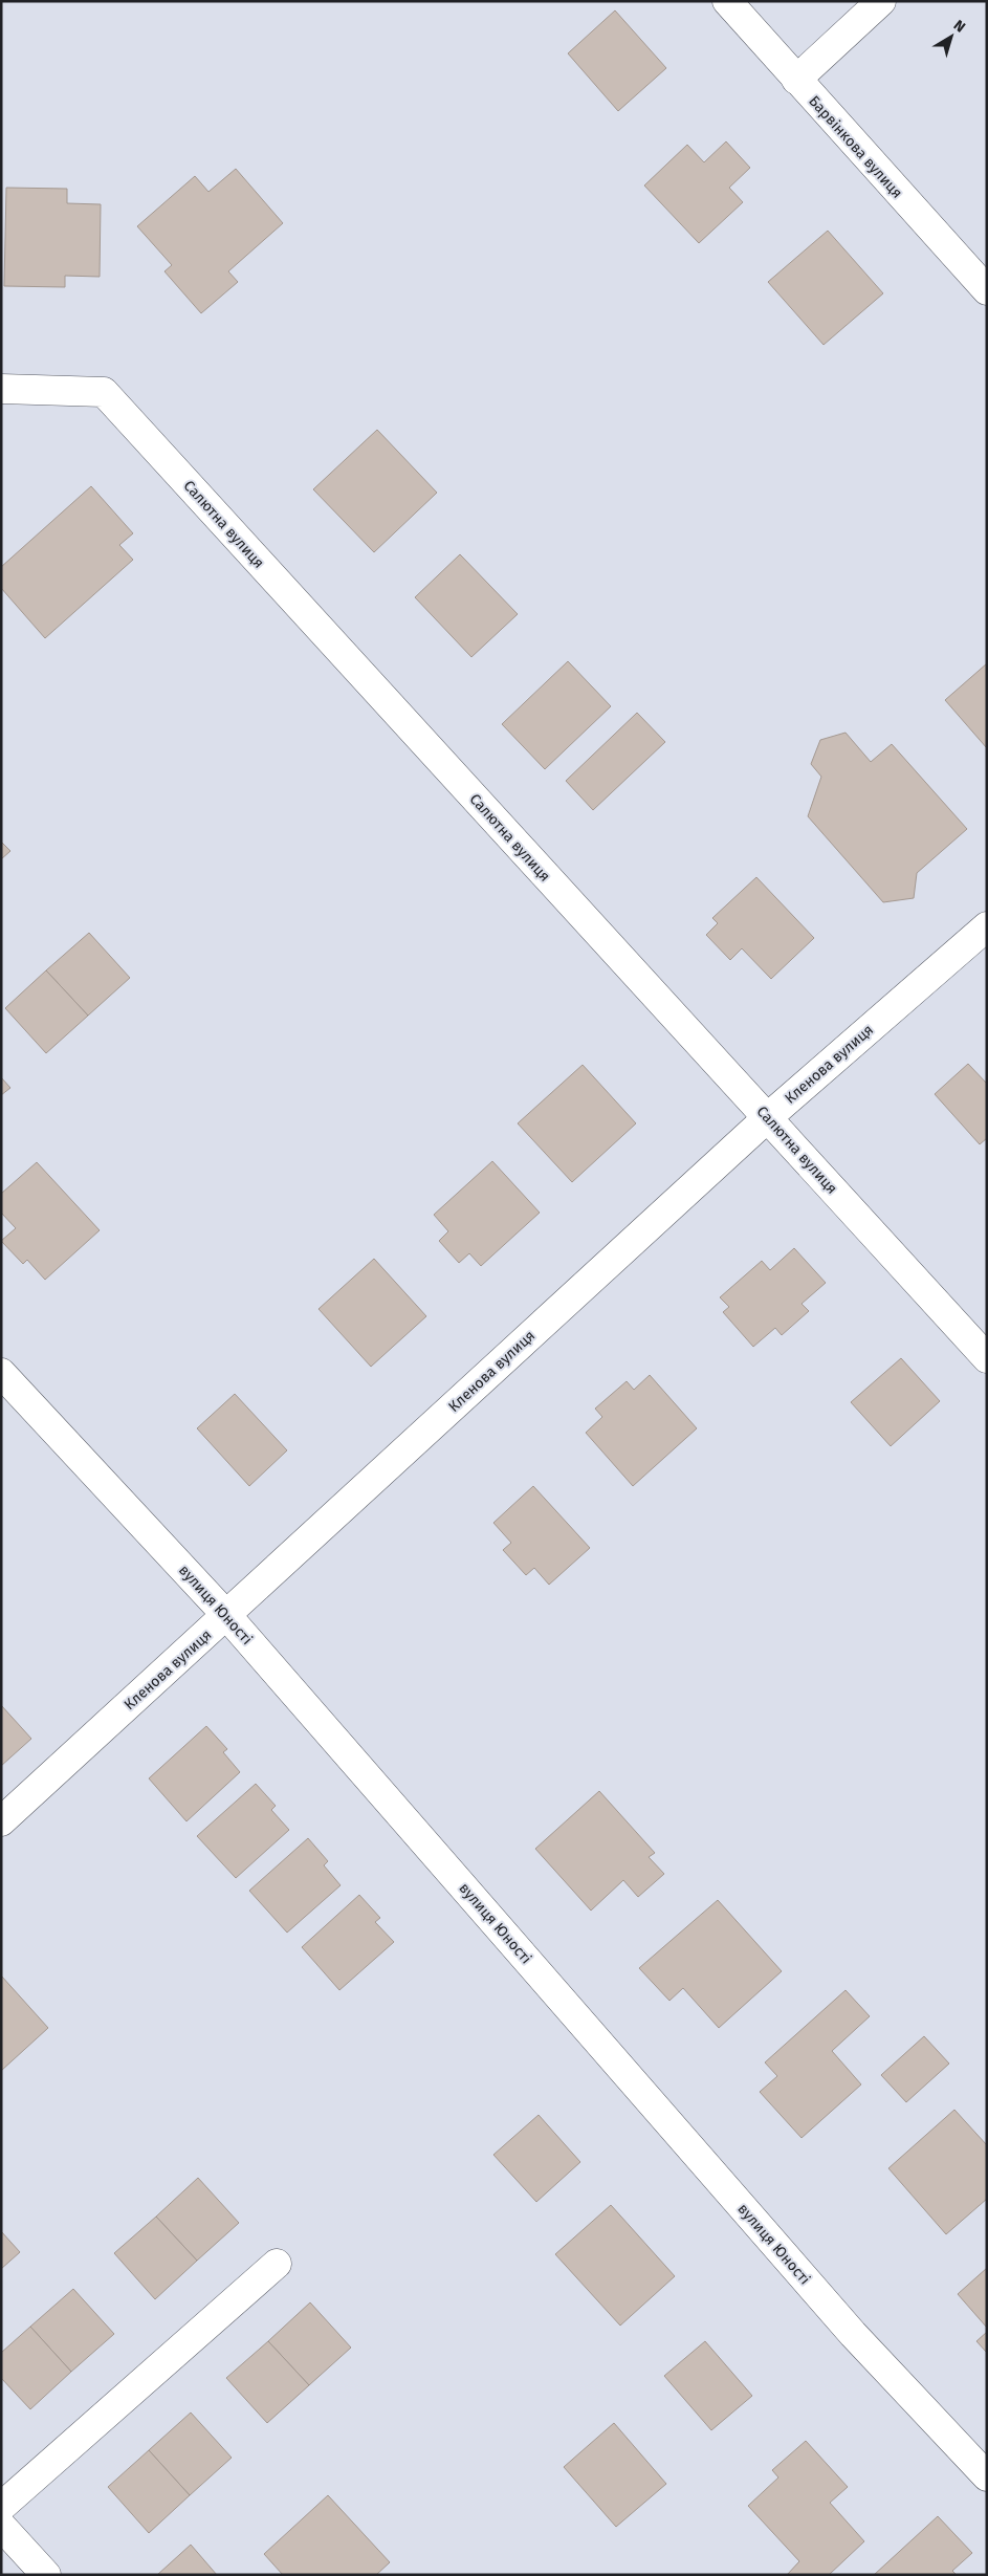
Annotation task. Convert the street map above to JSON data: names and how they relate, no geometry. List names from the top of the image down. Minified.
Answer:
{"streets":{"street":["Барвінкова вулиця","Салютна вулиця","Кленова вулиця","вулиця Юності"]},"crossings":[["Салютна вулиця","Кленова вулиця"],["Кленова вулиця","вулиця Юності"]],"north":"top right"}
